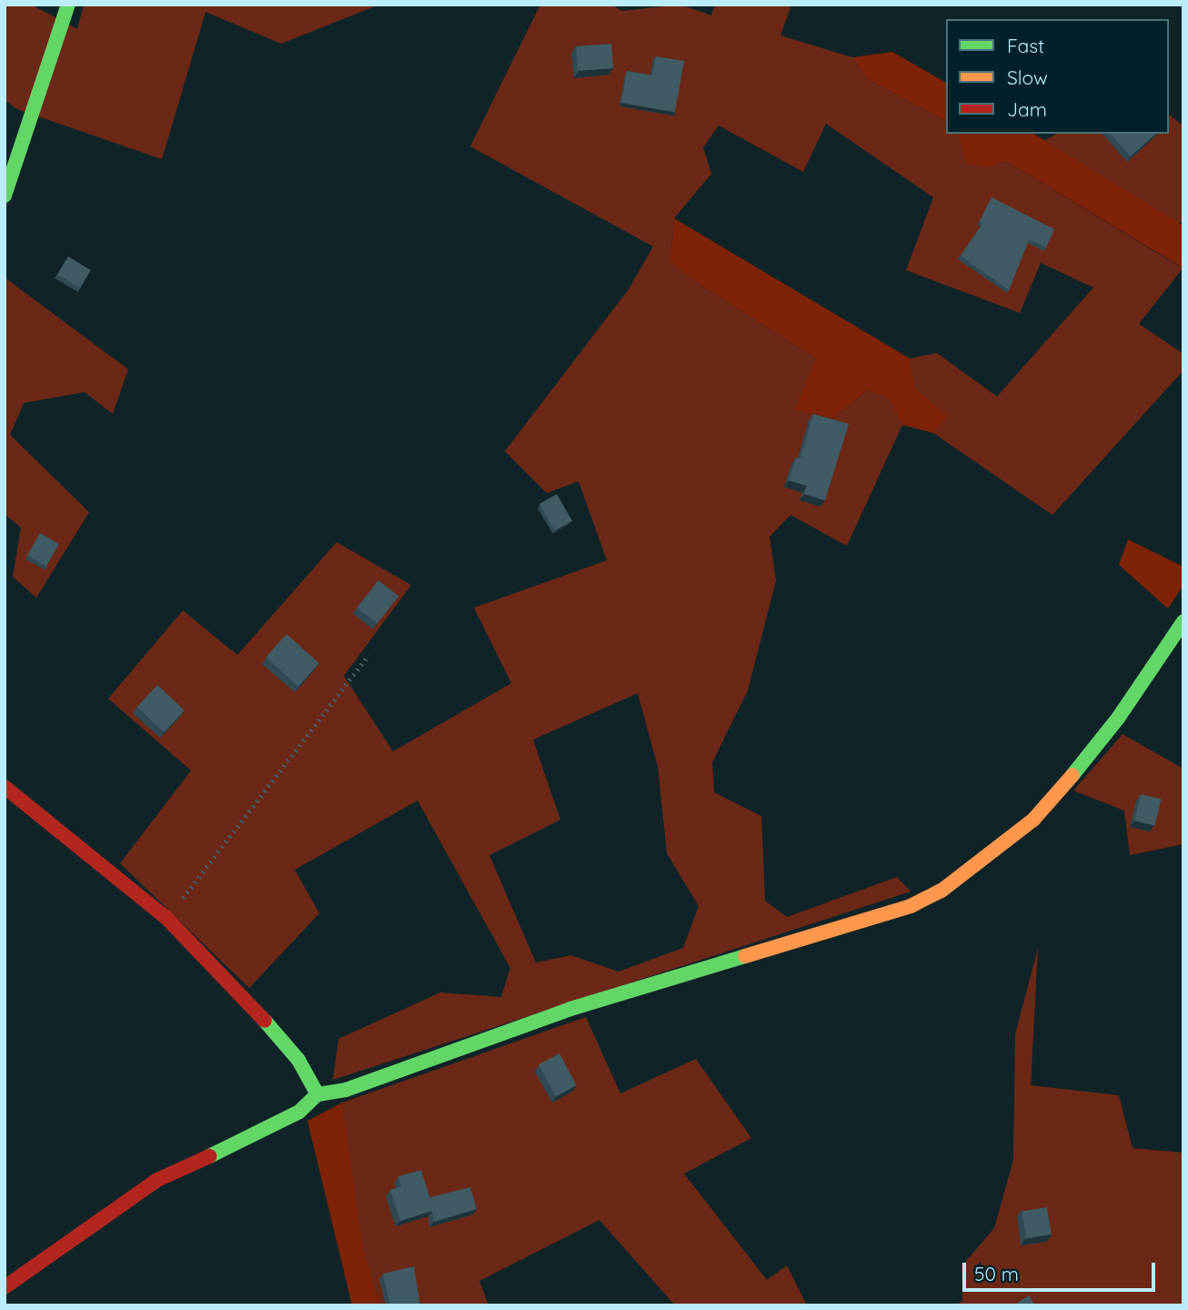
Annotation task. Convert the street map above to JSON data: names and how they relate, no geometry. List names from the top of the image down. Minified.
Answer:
{"legend":["Fast","Slow","Jam"],"scale_bar":"50 m"}
